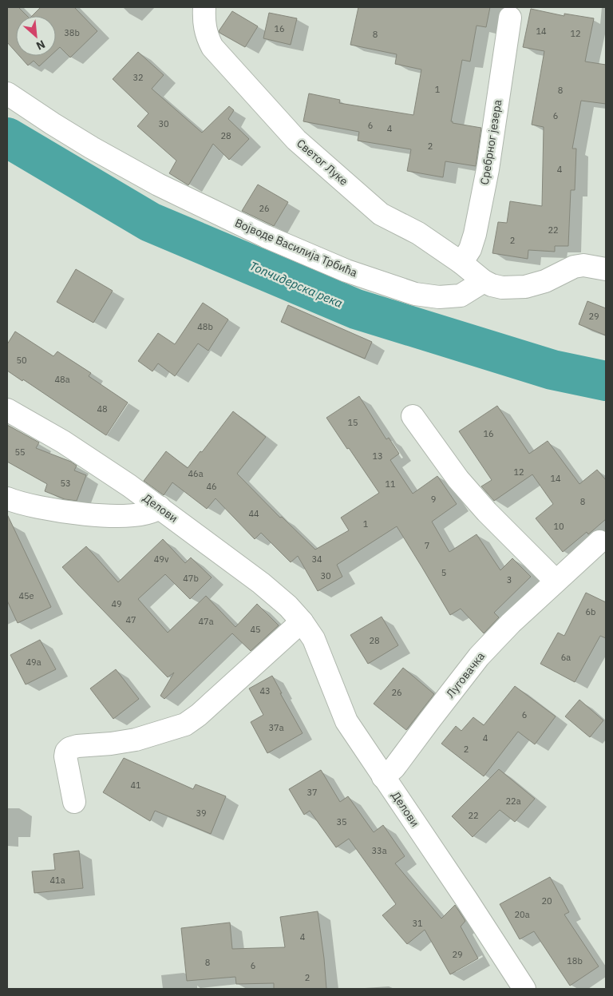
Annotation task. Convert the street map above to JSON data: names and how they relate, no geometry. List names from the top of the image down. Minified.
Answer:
{"streets":{"street":["Сребрног језера","Светог Луке","Војводе Василија Трбића","Делови","Луговачка"]},"crossings":[["Сребрног језера","Светог Луке"],["Светог Луке","Војводе Василија Трбића"],["Делови","Луговачка"]],"water":["Топчидерска река"],"house_numbers":["16","14","38b","12","8","32","1","8","6","30","6","4","28","2","4","26","22","2","29","48b","50","48a","48","15","16","55","13","12","46a","14","53","11","46","9","8","44","1","10","7","49v","34","5","30","47b","3","45e","49","6b","47","47a","45","28","6a","49a","43","26","6","37a","4","2","41","37","22a","39","22","35","33a","41a","20","20a","31","4","29","18b","8","6","2"],"north":"bottom right"}
